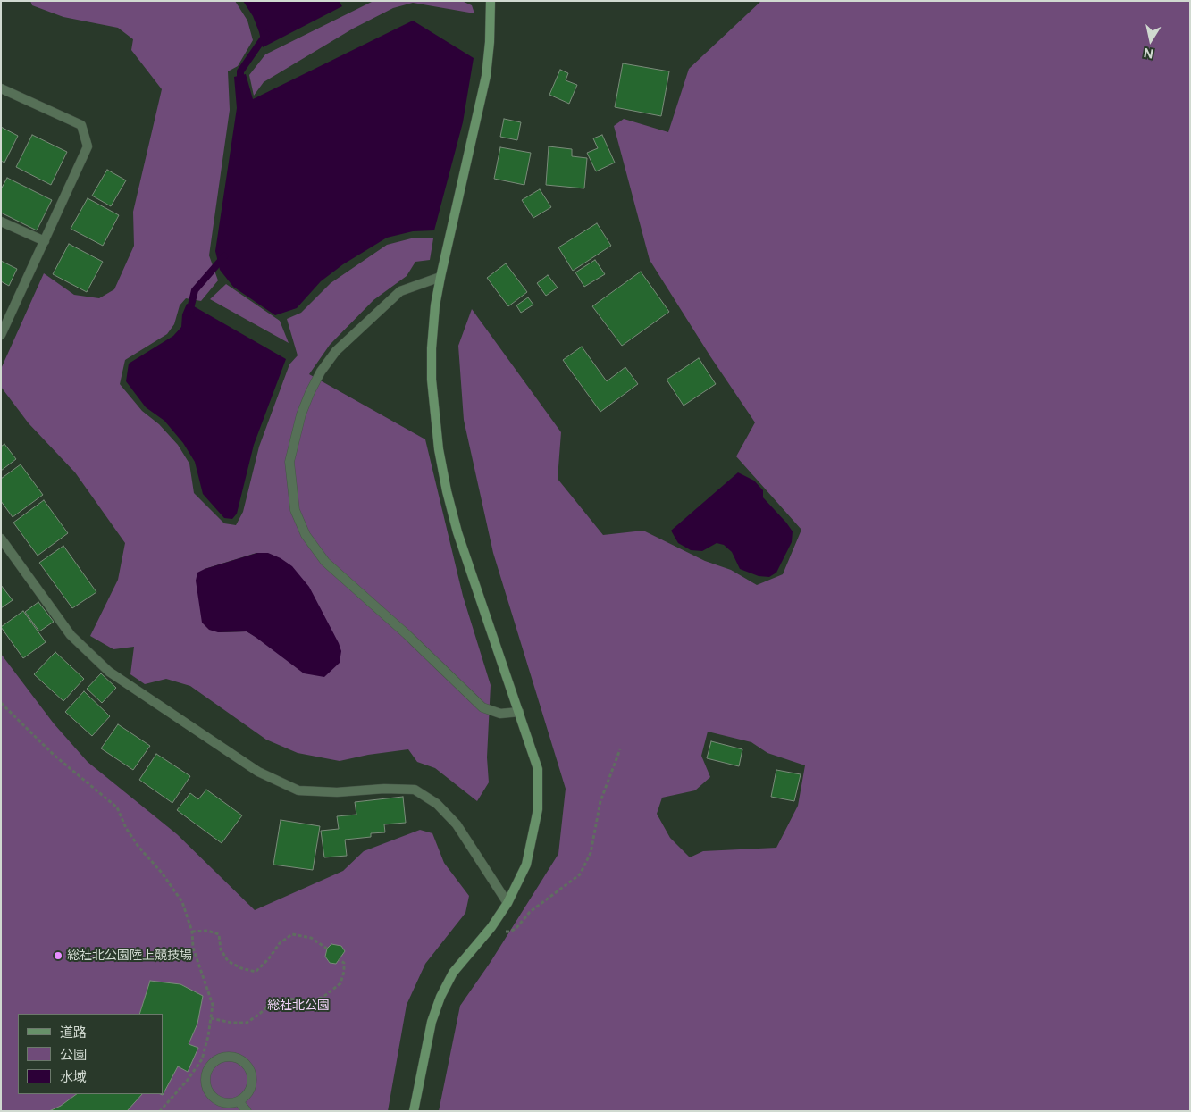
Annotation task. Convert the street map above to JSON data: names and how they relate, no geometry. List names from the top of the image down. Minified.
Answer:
{"parks":["総社北公園"],"places":["総社北公園陸上競技場"],"legend":["道路","公園","水域"],"north":"bottom"}
